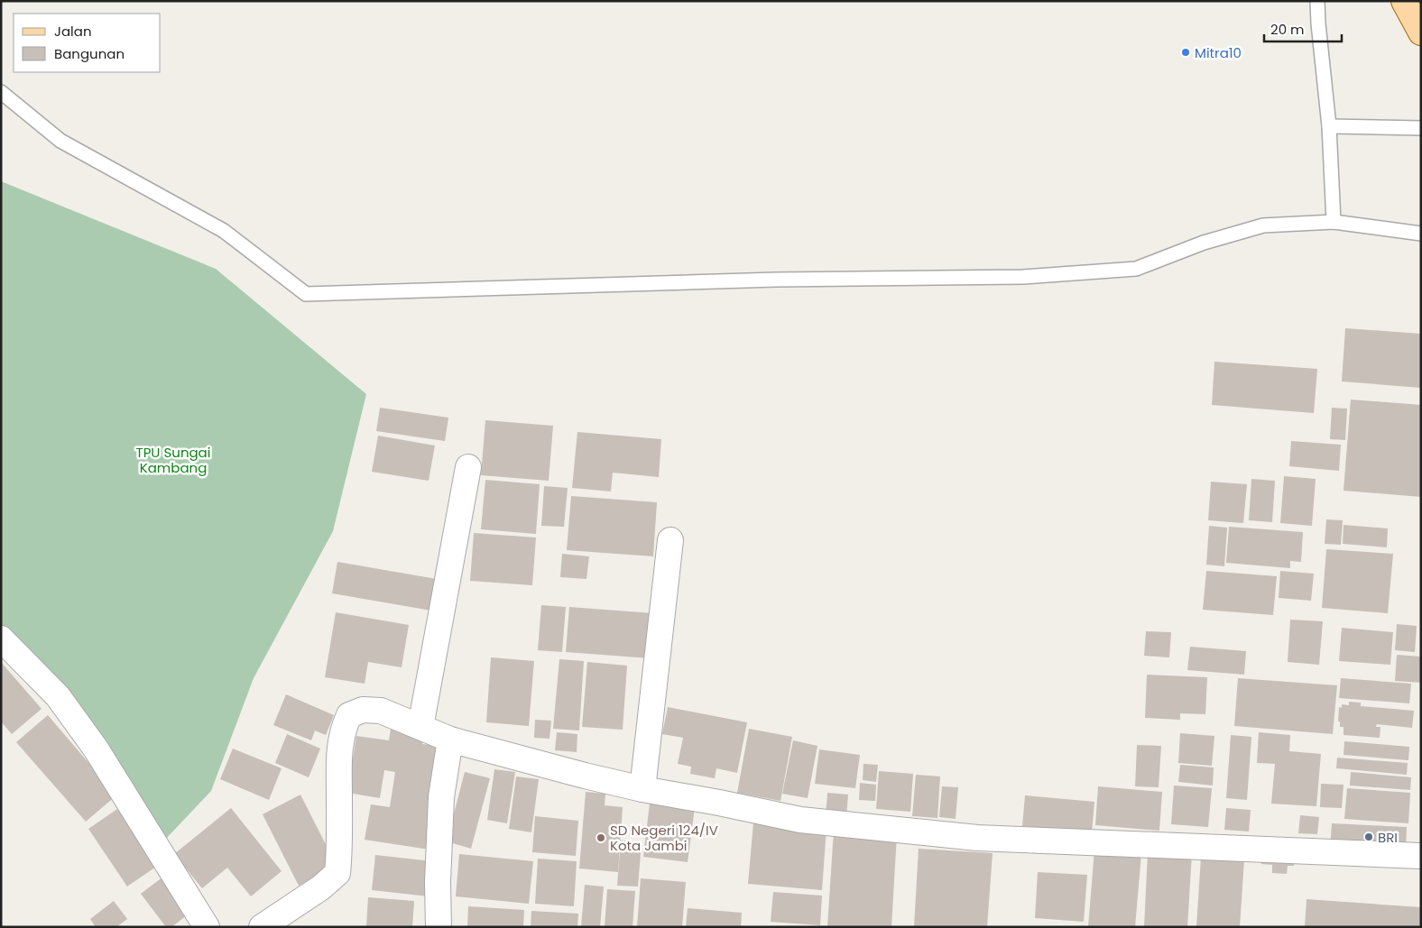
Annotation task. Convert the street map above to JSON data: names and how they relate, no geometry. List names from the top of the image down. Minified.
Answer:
{"parks":["TPU Sungai Kambang"],"places":["Mitra10","BRI","SD Negeri 124/IV Kota Jambi"],"legend":["Jalan","Bangunan"],"scale_bar":"20 m"}
